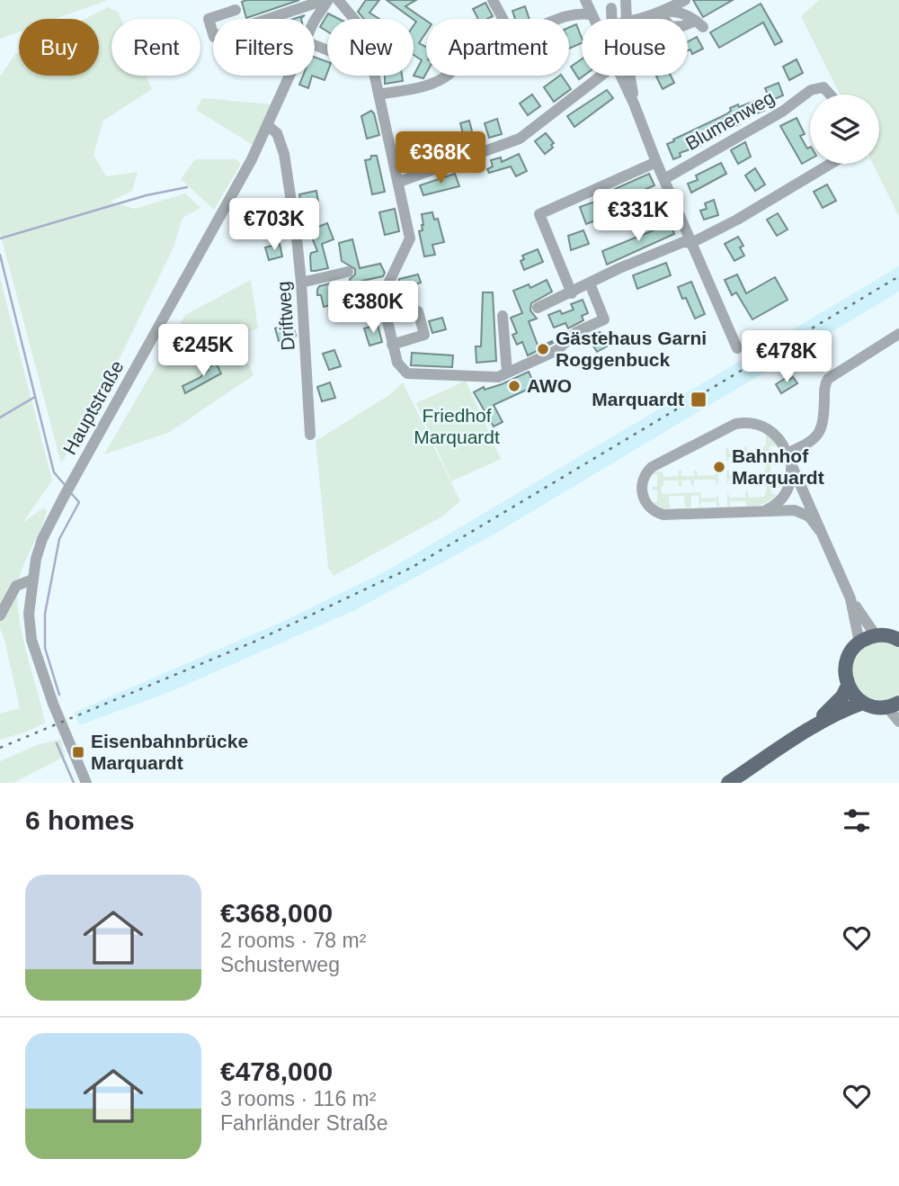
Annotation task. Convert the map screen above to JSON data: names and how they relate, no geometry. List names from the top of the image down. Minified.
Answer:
{"streets":{"street":["Blumenweg","Driftweg","Hauptstraße"]},"crossings":[["Driftweg","Hauptstraße"]],"parks":["Friedhof Marquardt"],"places":{"other":["Gästehaus Garni Roggenbuck","AWO","Bahnhof Marquardt"],"transit":["Marquardt","Eisenbahnbrücke Marquardt"]},"page":{"chip":["Buy","Rent","Filters","New","Apartment","House"],"price":["€368K","€331K","€703K","€380K","€245K","€478K"],"heading":"6 homes","list":[{"name":"€368,000","note":"2 rooms · 78 m² · Schusterweg"},{"name":"€478,000","note":"3 rooms · 116 m² · Fahrländer Straße"}]}}
